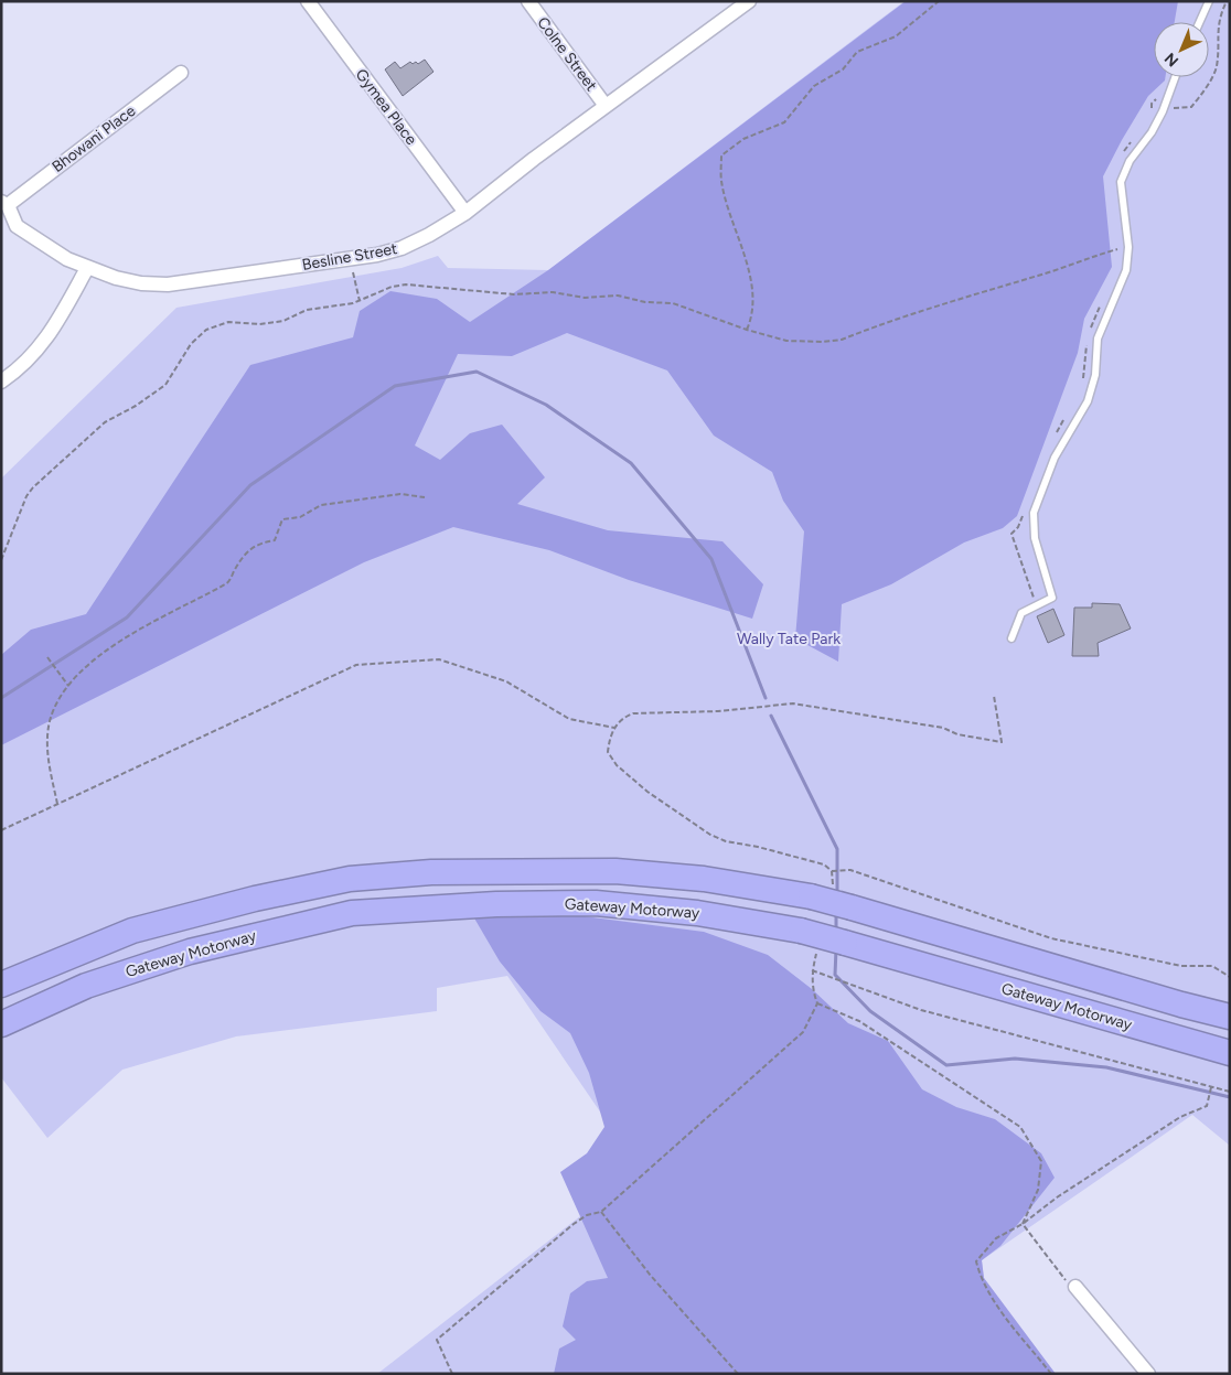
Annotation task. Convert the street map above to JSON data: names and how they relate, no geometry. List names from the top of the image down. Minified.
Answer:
{"streets":{"highway":["Gateway Motorway"],"street":["Colne Street","Gymea Place","Bhowani Place","Besline Street"]},"crossings":[["Colne Street","Besline Street"],["Gymea Place","Besline Street"],["Bhowani Place","Besline Street"]],"parks":["Wally Tate Park"],"north":"bottom left"}
